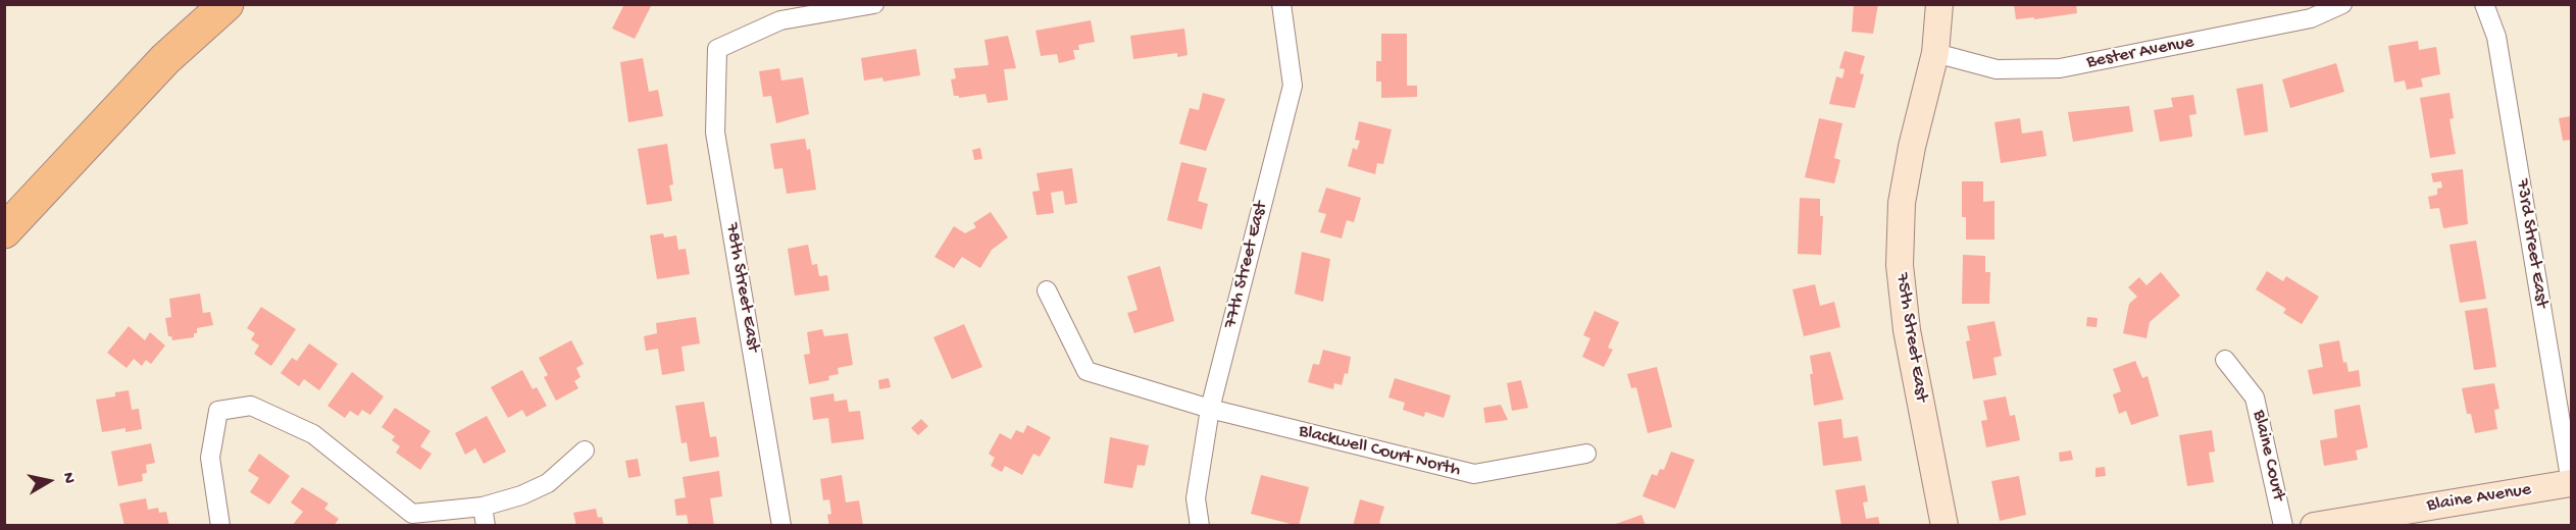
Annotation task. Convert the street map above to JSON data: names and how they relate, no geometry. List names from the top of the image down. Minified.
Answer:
{"streets":{"street":["Bester Avenue","73rd Street East","77th Street East","78th Street East","75th Street East","Blackwell Court North","Blaine Court","Blaine Avenue"]},"crossings":[["Bester Avenue","75th Street East"],["73rd Street East","Blaine Avenue"],["77th Street East","Blackwell Court North"]],"north":"right"}
